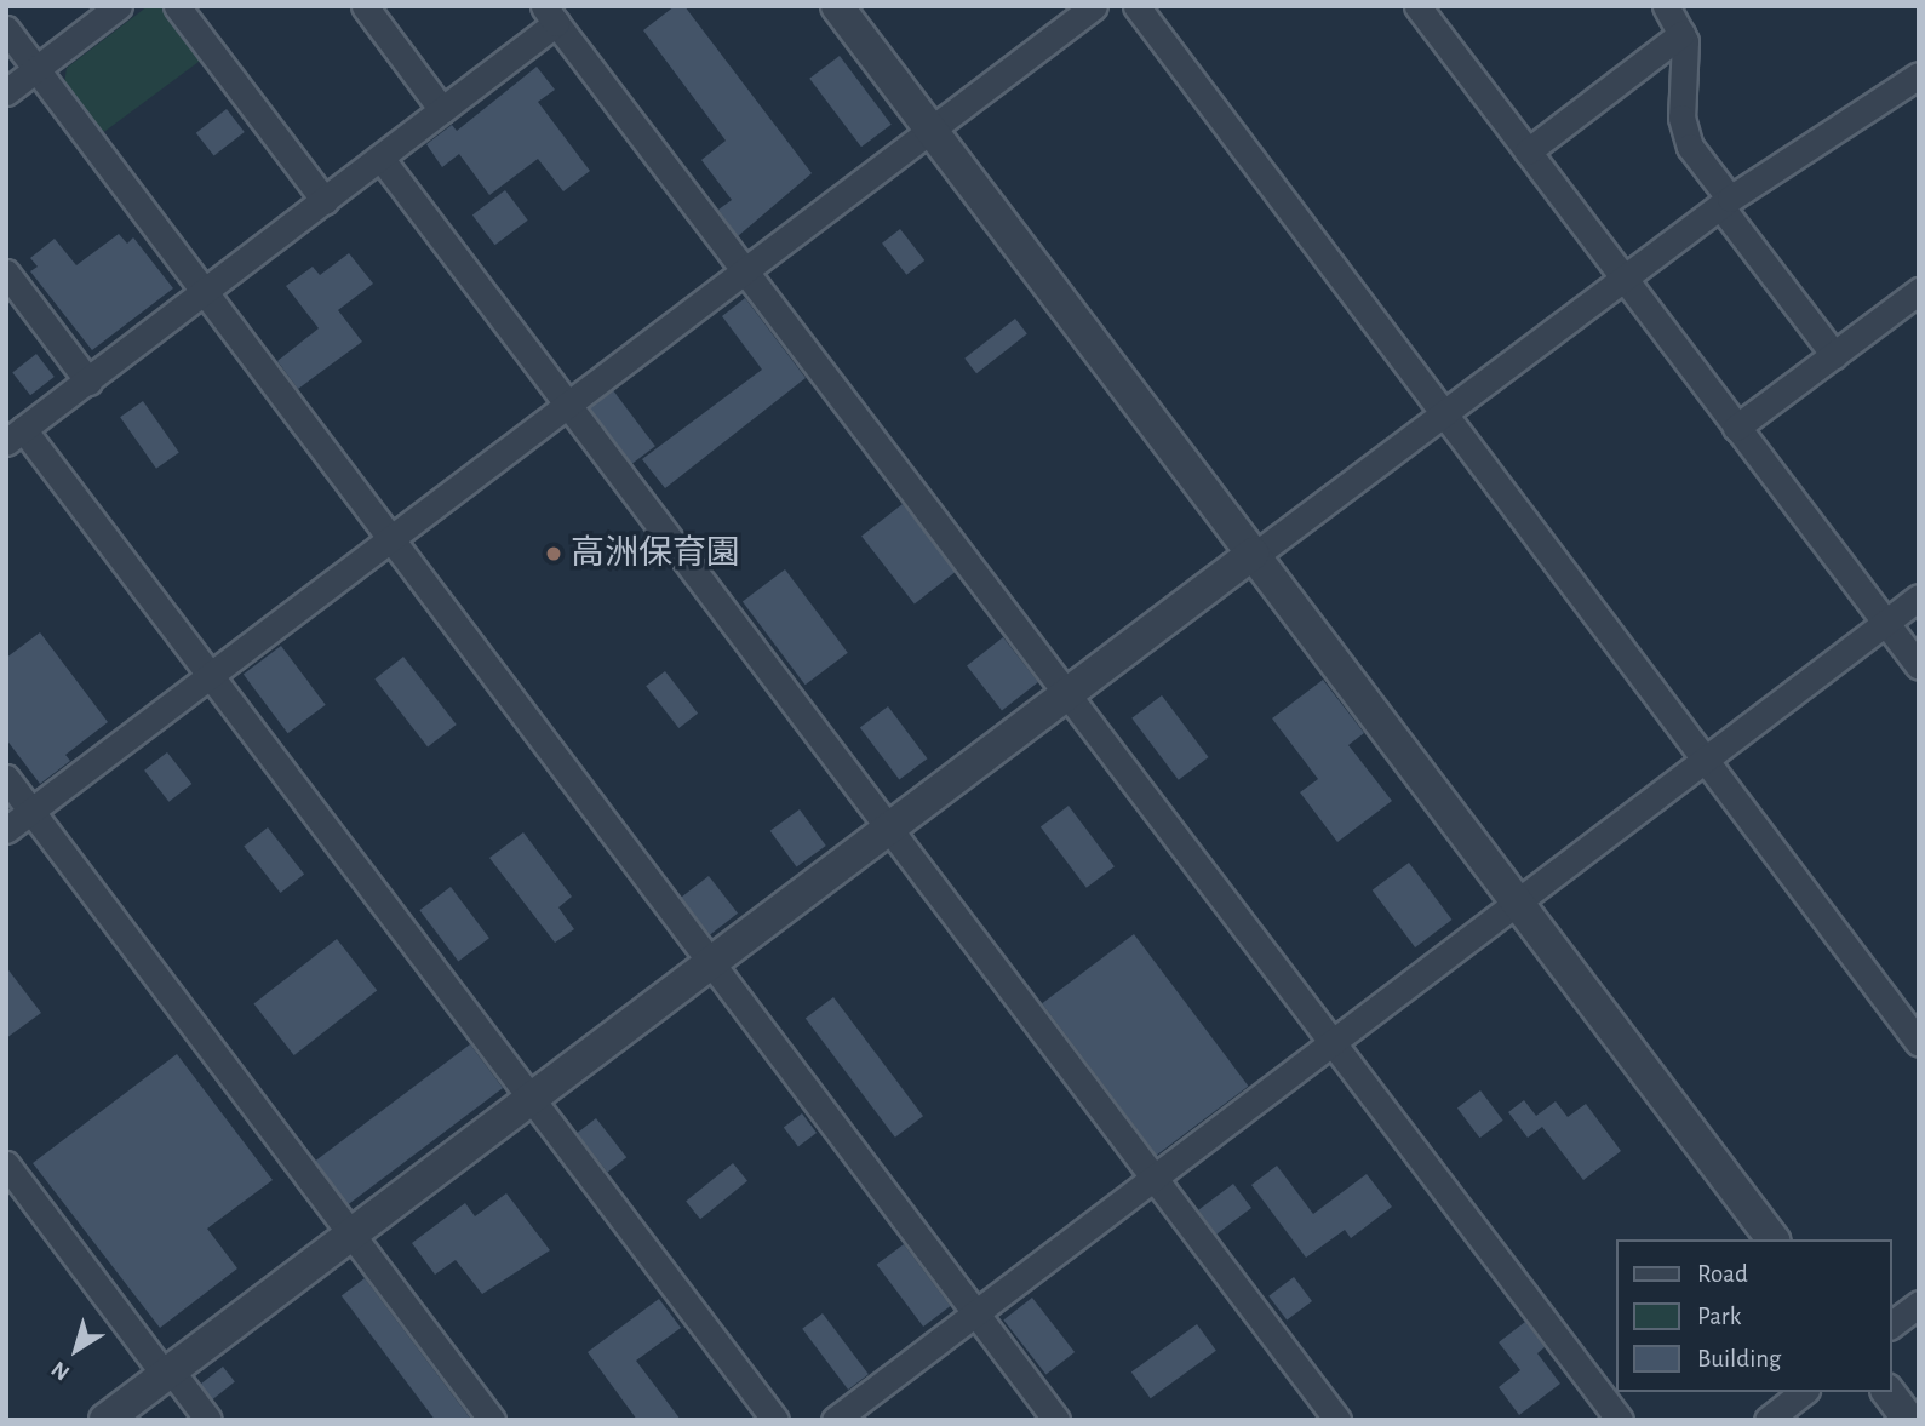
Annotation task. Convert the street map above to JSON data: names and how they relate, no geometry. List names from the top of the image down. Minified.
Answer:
{"places":["高洲保育園"],"legend":["Road","Park","Building"],"north":"bottom left"}
